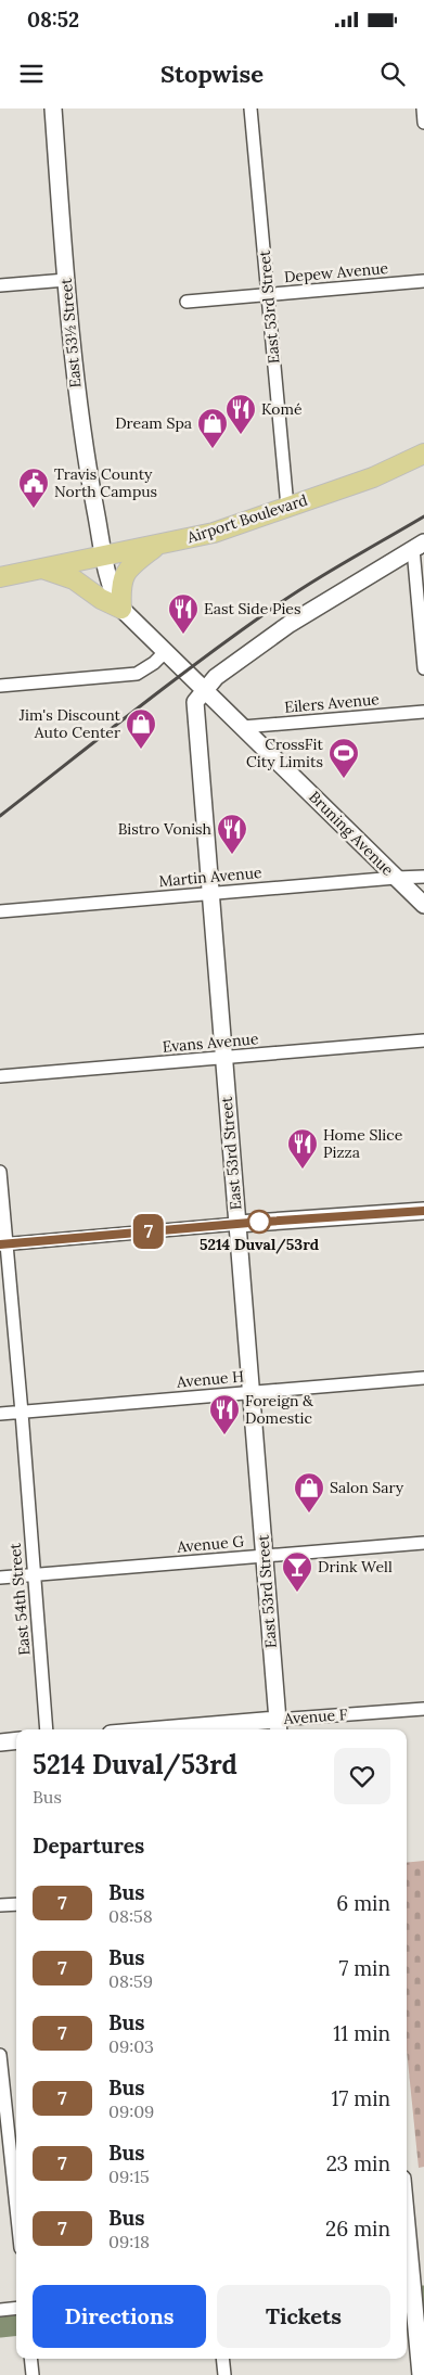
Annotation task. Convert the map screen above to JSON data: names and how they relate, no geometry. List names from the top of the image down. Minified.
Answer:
{"streets":{"main road":["Airport Boulevard"],"street":["Depew Avenue","East 53rd Street","East 53½ Street","Eilers Avenue","Bruning Avenue","Martin Avenue","Evans Avenue","Avenue H","Avenue G","East 54th Street","Avenue F"]},"crossings":[["Depew Avenue","East 53rd Street"],["East 53rd Street","Airport Boulevard"],["East 53rd Street","Bruning Avenue"],["East 53rd Street","Martin Avenue"],["East 53rd Street","Evans Avenue"],["East 53rd Street","Avenue H"],["East 53rd Street","Avenue G"],["East 53rd Street","Avenue F"],["East 53½ Street","Airport Boulevard"],["Eilers Avenue","Bruning Avenue"],["Bruning Avenue","Martin Avenue"],["Avenue H","East 54th Street"],["Avenue G","East 54th Street"]],"places":{"restaurant":["Komé","East Side Pies","Bistro Vonish","Home Slice Pizza","Foreign & Domestic"],"shop":["Dream Spa","Jim's Discount Auto Center","Salon Sary"],"public building":["Travis County North Campus"],"sports":["CrossFit City Limits"],"other":["5214 Duval/53rd"],"bar":["Drink Well"]},"lines":["bus line 7"],"page":{"status":"08:52","header":"Stopwise","on_map":"7","heading":[["5214 Duval/53rd","Bus"],"Departures"],"list":[{"mark":"7","name":"Bus","note":"08:58","value":"6 min"},{"mark":"7","name":"Bus","note":"08:59","value":"7 min"},{"mark":"7","name":"Bus","note":"09:03","value":"11 min"},{"mark":"7","name":"Bus","note":"09:09","value":"17 min"},{"mark":"7","name":"Bus","note":"09:15","value":"23 min"},{"mark":"7","name":"Bus","note":"09:18","value":"26 min"}],"buttons":["Directions","Tickets"]}}
